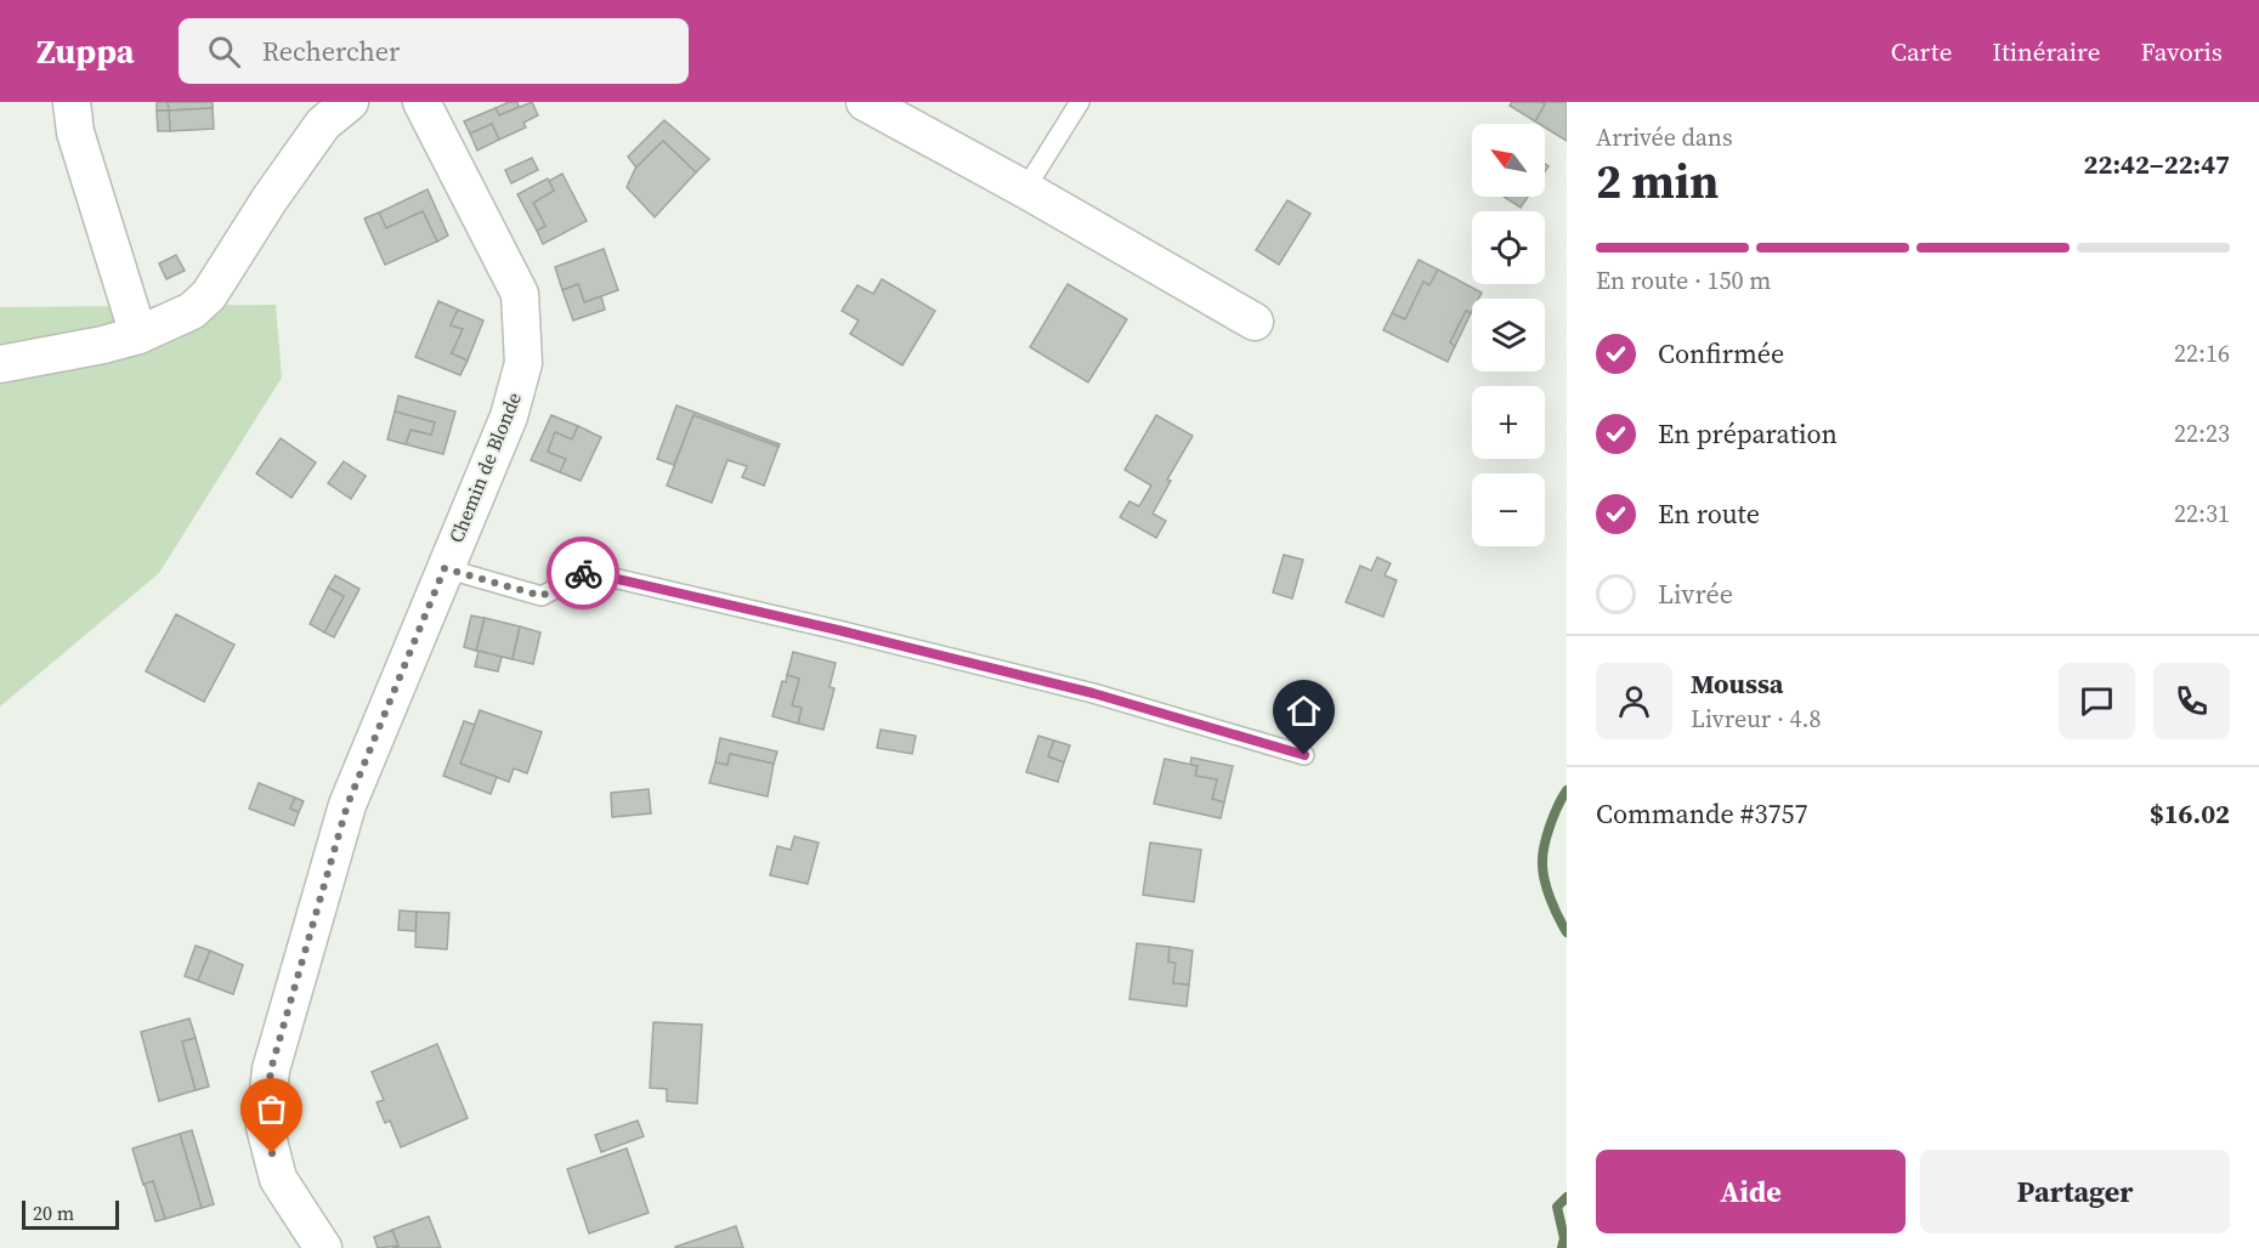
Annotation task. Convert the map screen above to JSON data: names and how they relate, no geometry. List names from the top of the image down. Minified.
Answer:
{"streets":{"street":["Chemin de Blonde"]},"scale_bar":"20 m","north":"top left","page":{"header":"Zuppa","search":"Rechercher","nav":["Carte","Itinéraire","Favoris"],"heading":["2 min","Arrivée dans","22:42–22:47"],"panel":["Moussa","Livreur · 4.8","Commande #3757","$16.02"],"map_buttons":["+","−"],"bar":"En route · 150 m","list":[["Confirmée","22:16"],["En préparation","22:23"],["En route","22:31"],"Livrée"],"buttons":["Aide","Partager"],"scale":"20 m"}}
